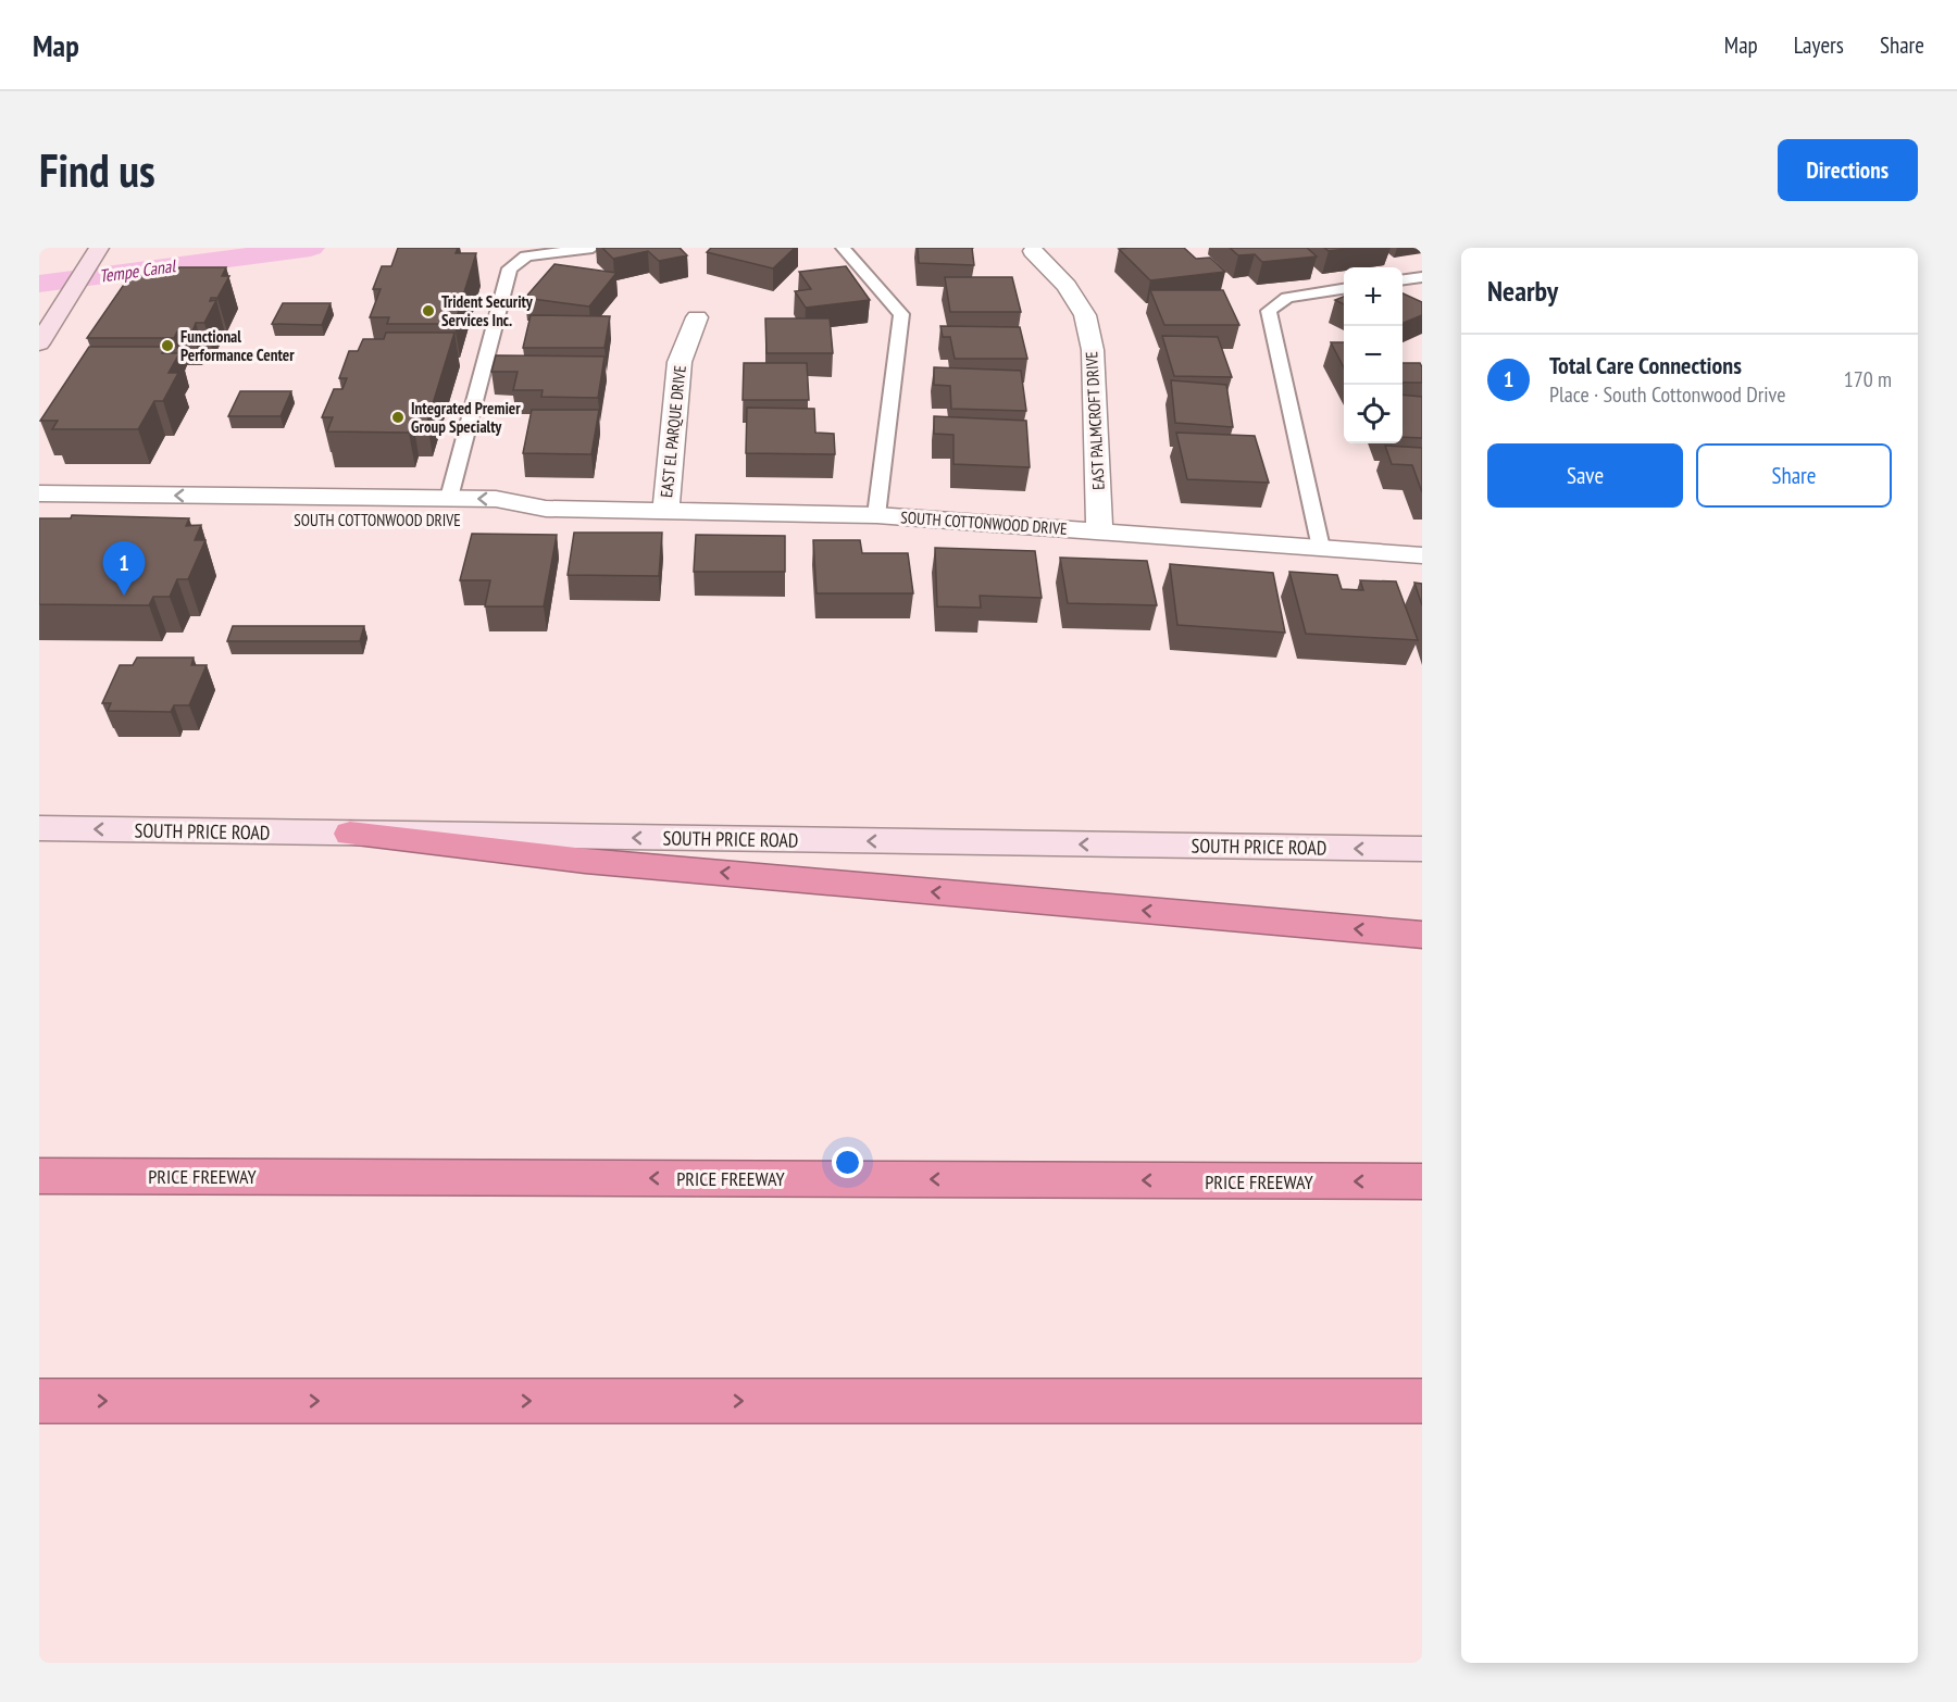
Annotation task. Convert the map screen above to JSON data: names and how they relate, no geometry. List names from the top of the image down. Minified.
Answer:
{"streets":{"highway":["PRICE FREEWAY"],"main road":["SOUTH PRICE ROAD"],"street":["EAST PALMCROFT DRIVE","EAST EL PARQUE DRIVE","SOUTH COTTONWOOD DRIVE"]},"crossings":[["EAST PALMCROFT DRIVE","SOUTH COTTONWOOD DRIVE"],["EAST EL PARQUE DRIVE","SOUTH COTTONWOOD DRIVE"]],"one_way":["SOUTH PRICE ROAD"],"water":["Tempe Canal"],"places":["Trident Security Services Inc.","Functional Performance Center","Integrated Premier Group Specialty"],"page":{"header":"Map","nav":["Map","Layers","Share"],"buttons":["Directions",["Save","Share"]],"title":"Find us","heading":"Nearby","map_buttons":["+","−"],"list":[{"mark":"1","name":"Total Care Connections","note":"Place · South Cottonwood Drive","value":"170 m"}],"pins":"1"}}
